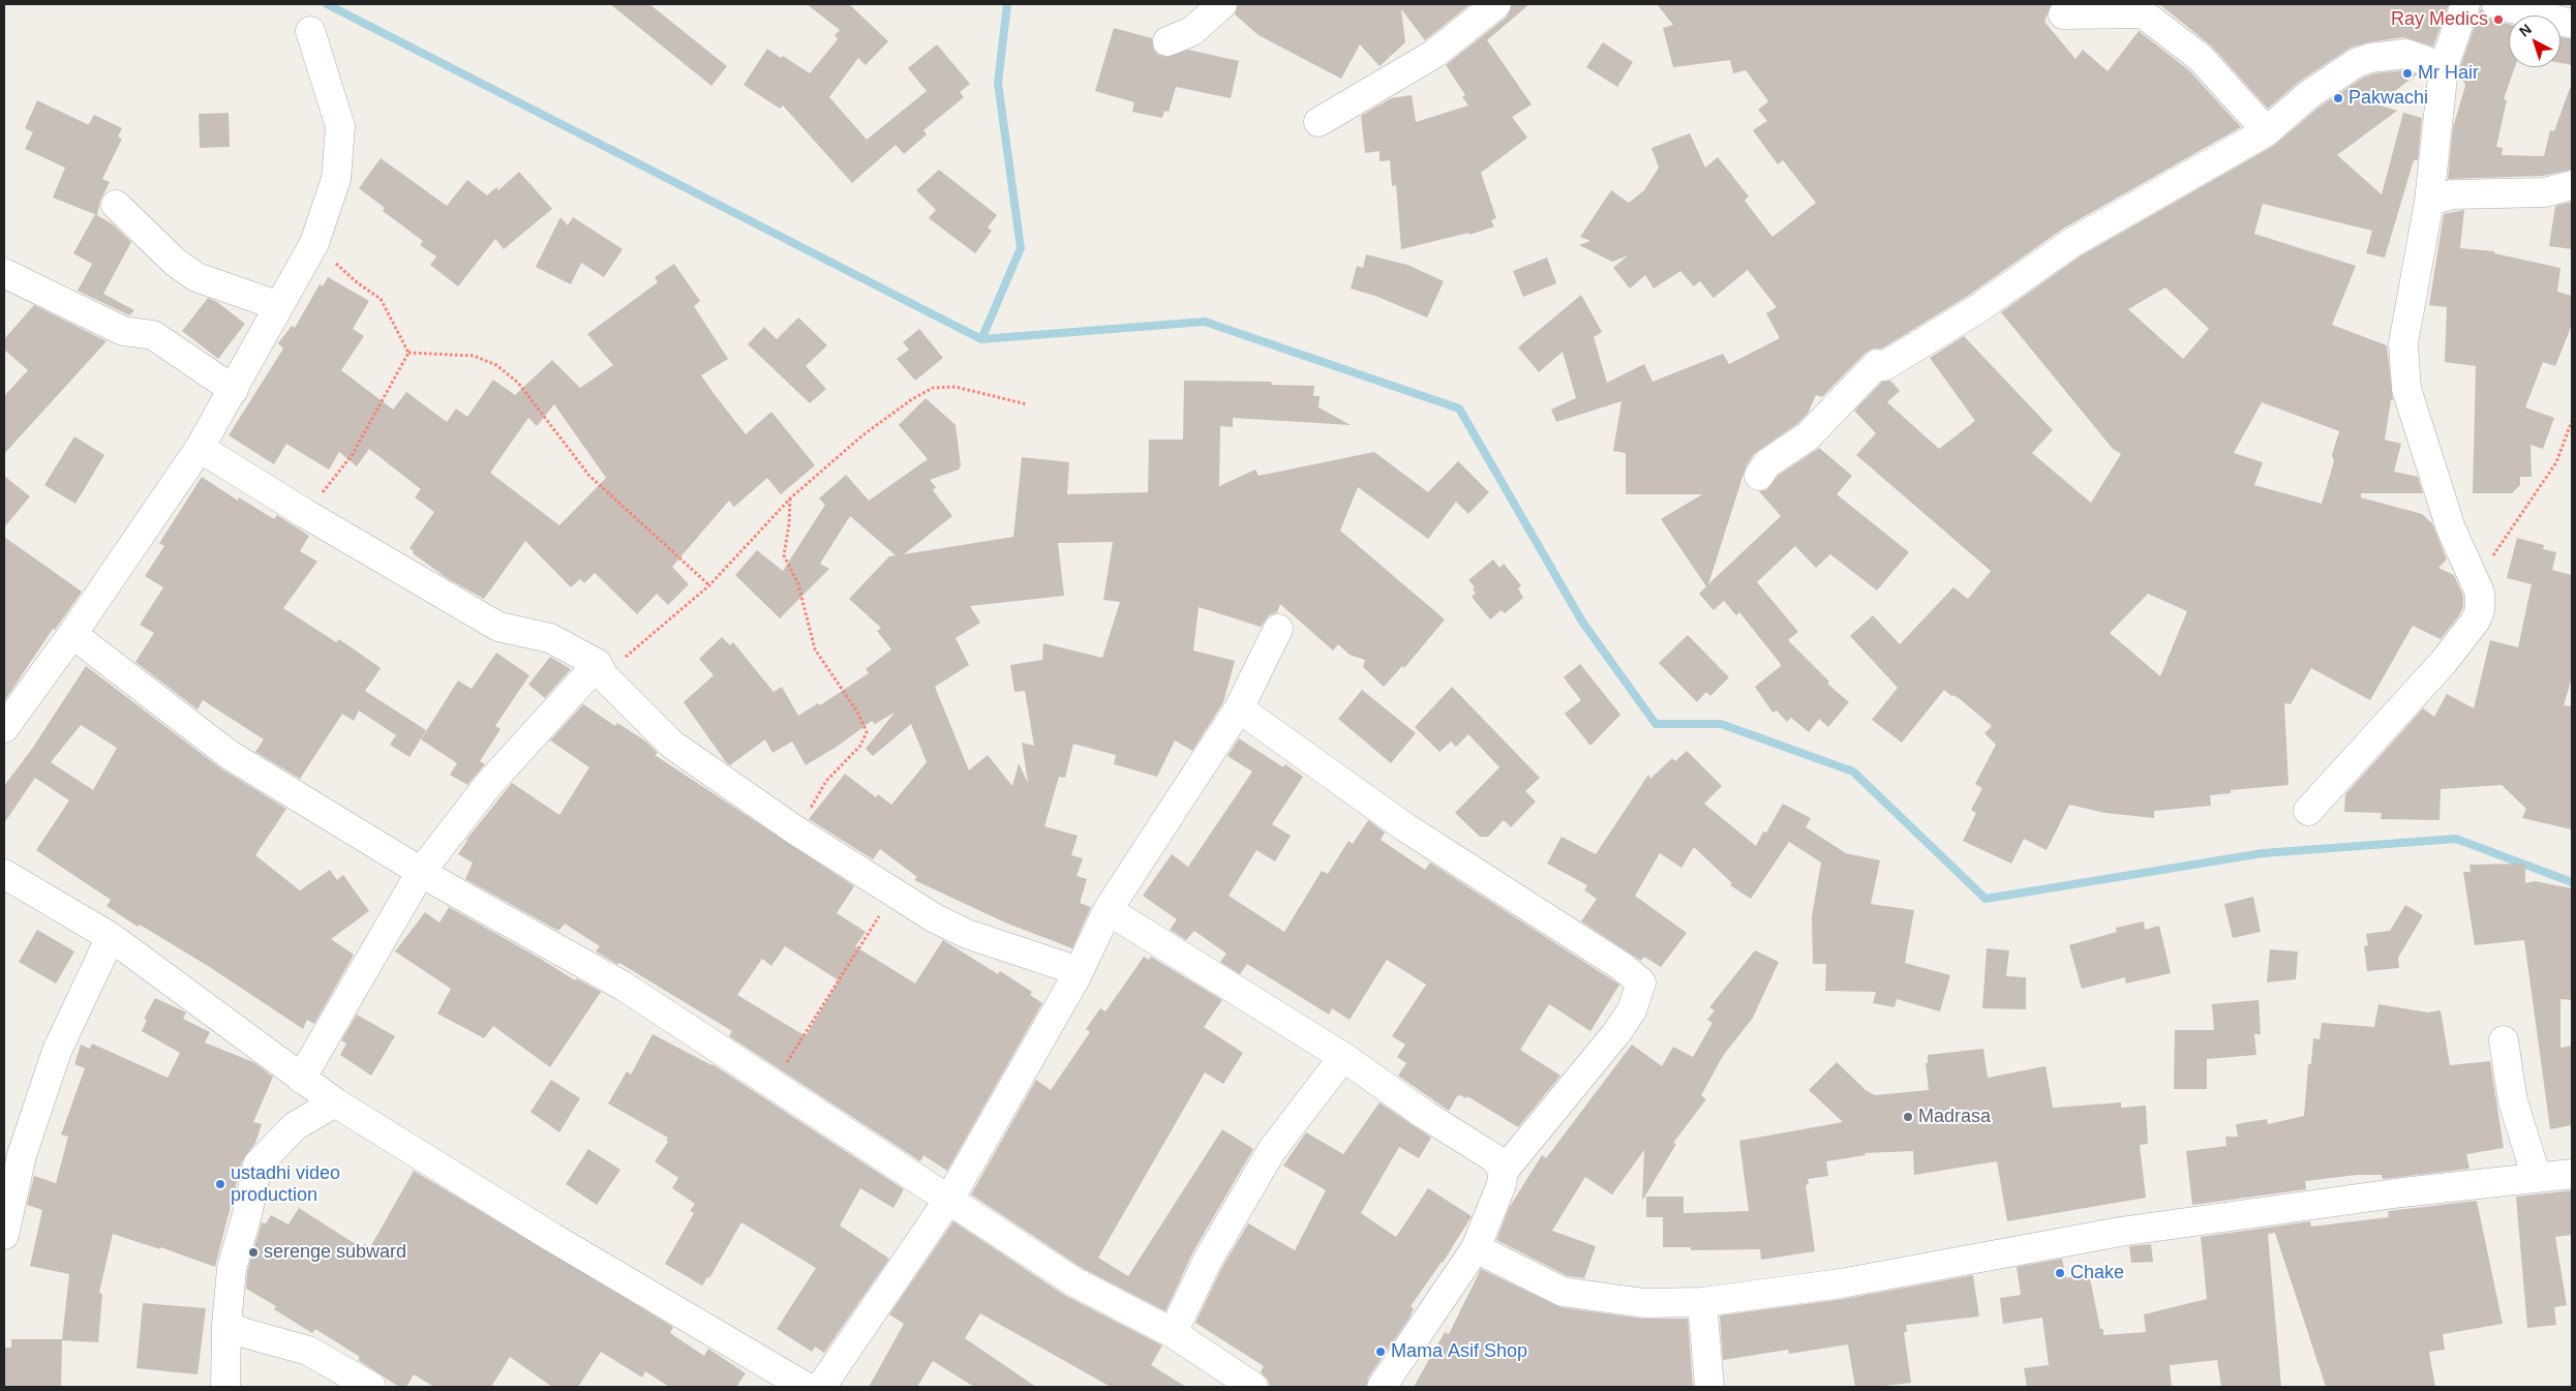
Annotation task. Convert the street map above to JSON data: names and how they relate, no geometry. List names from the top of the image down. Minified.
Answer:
{"places":["Ray Medics","Mr Hair","Pakwachi","Madrasa","ustadhi video production","serenge subward","Chake","Mama Asif Shop"],"north":"top left"}
